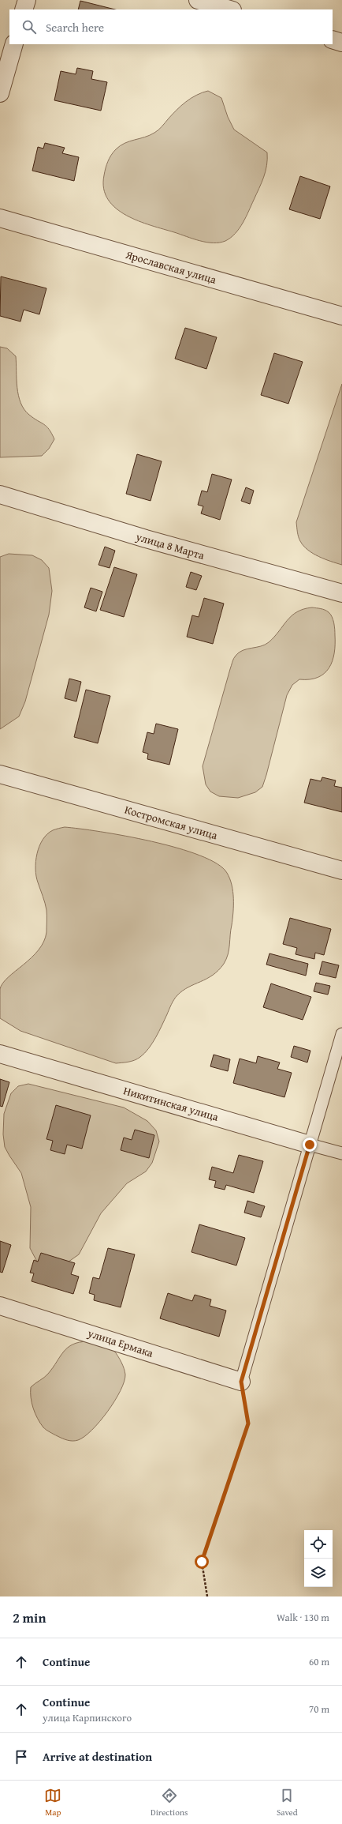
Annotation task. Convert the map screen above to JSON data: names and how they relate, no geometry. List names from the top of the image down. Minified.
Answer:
{"streets":{"street":["Ярославская улица","улица 8 Марта","Костромская улица","Никитинская улица","улица Ермака"]},"page":{"search":"Search here","heading":["2 min","Walk · 130 m"],"list":[["Continue","60 m"],["Continue","улица Карпинского","70 m"],"Arrive at destination"],"nav":["Map","Directions","Saved"]}}
